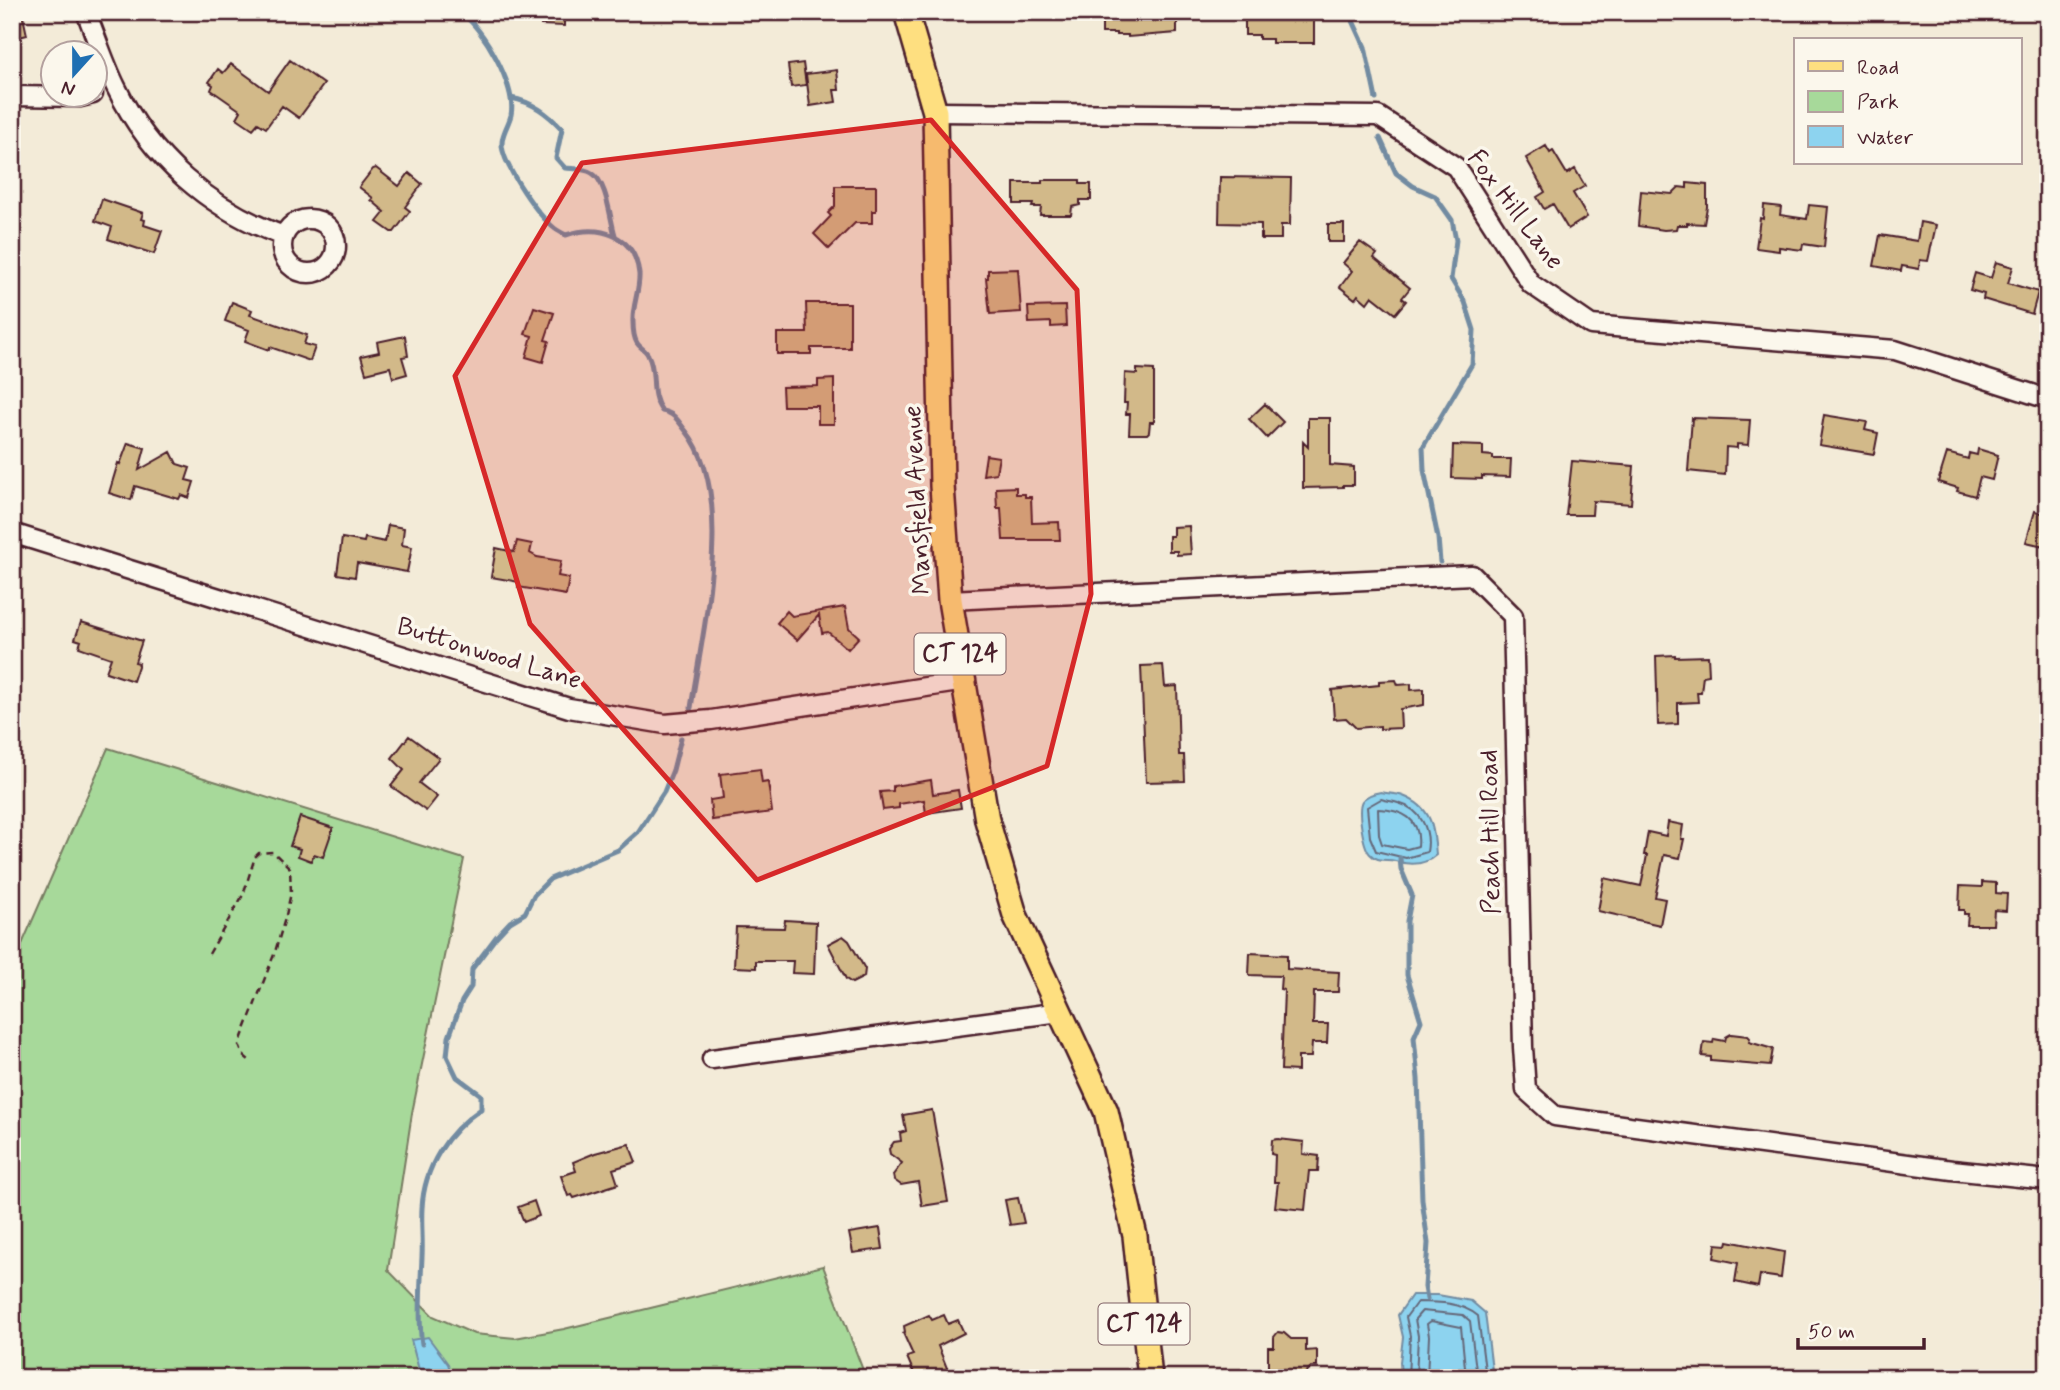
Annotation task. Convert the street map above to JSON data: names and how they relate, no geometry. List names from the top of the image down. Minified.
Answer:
{"streets":{"main road":["Mansfield Avenue","CT 124"],"street":["Fox Hill Lane","Buttonwood Lane","Peach Hill Road"]},"crossings":[["Fox Hill Lane","Mansfield Avenue"],["Mansfield Avenue","Buttonwood Lane"],["Mansfield Avenue","Peach Hill Road"]],"legend":["Road","Park","Water"],"scale_bar":"50 m","north":"bottom"}
